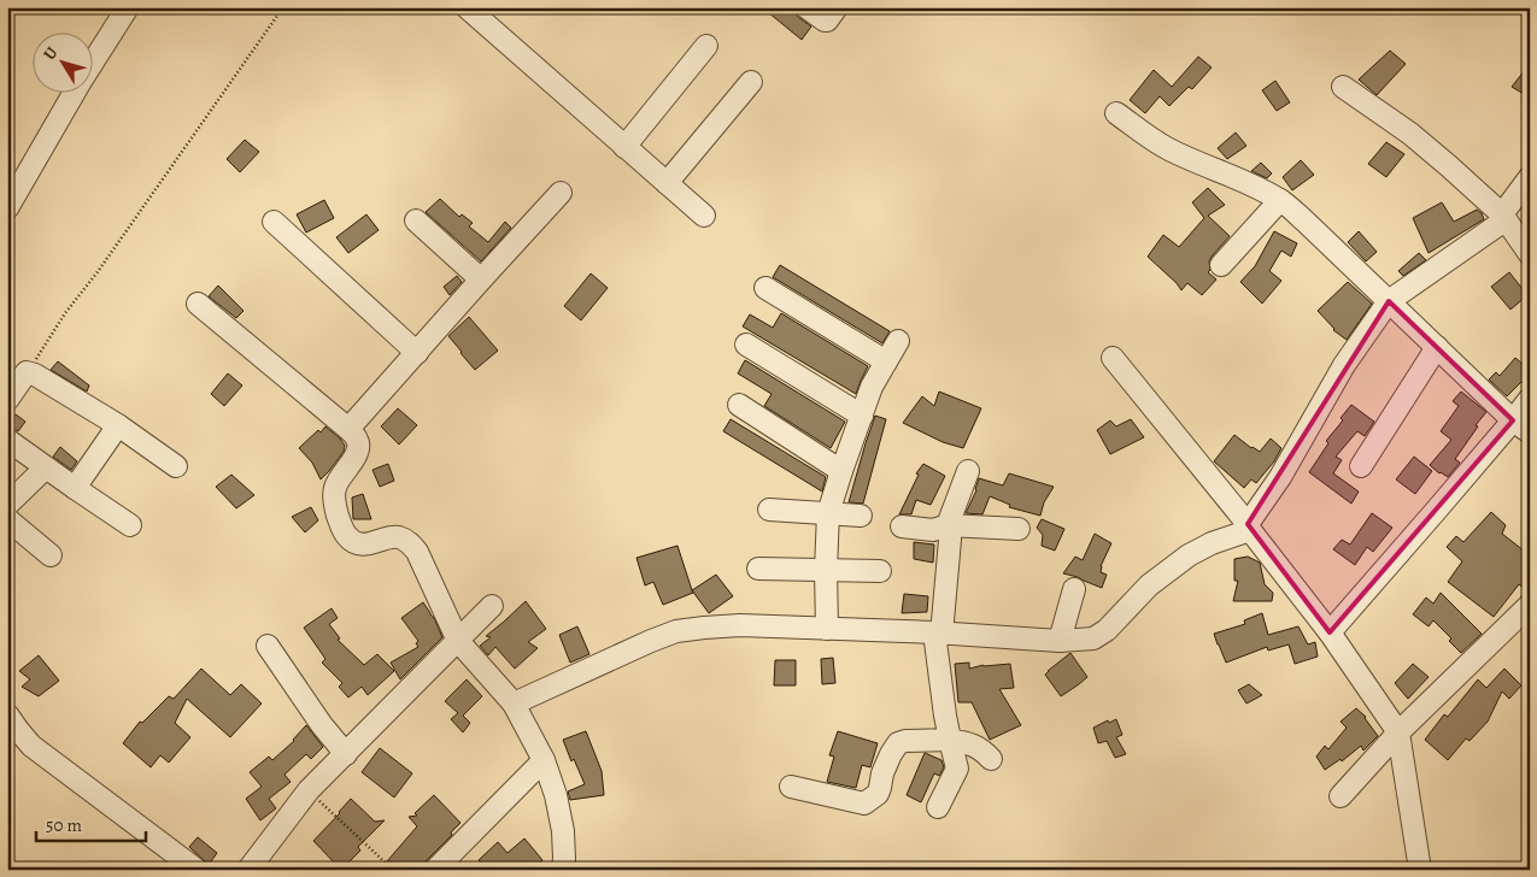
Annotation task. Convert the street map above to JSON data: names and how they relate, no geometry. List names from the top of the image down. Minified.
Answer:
{"scale_bar":"50 m","north":"top left"}
